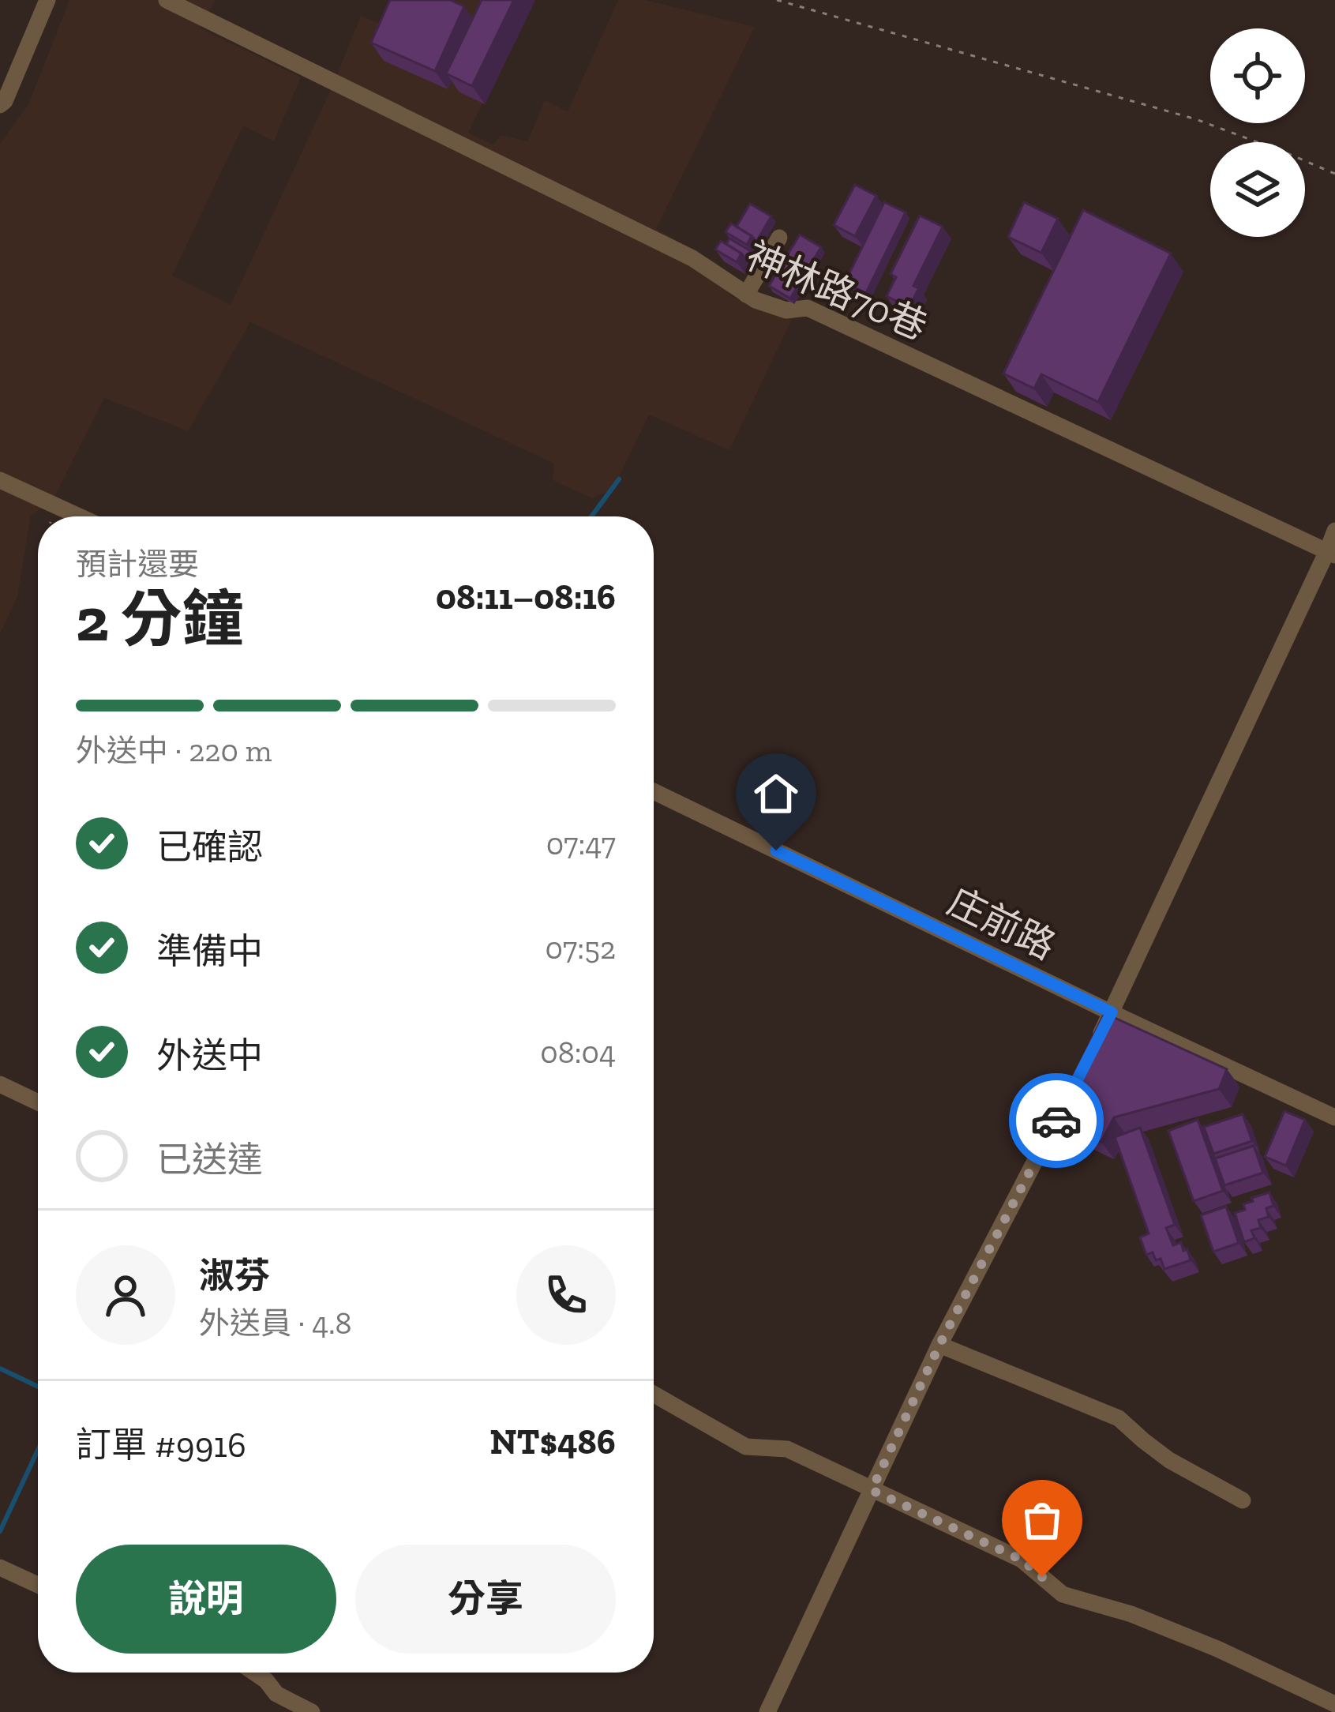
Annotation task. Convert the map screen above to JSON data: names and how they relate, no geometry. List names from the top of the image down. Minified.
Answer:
{"streets":{"street":["神林路70巷","庄前路"]},"page":{"heading":["2 分鐘","預計還要","08:11–08:16"],"panel":["淑芬","外送員 · 4.8","訂單 #9916","NT$486"],"bar":"外送中 · 220 m","list":[["已確認","07:47"],["準備中","07:52"],["外送中","08:04"],"已送達"],"buttons":["說明","分享"]}}
